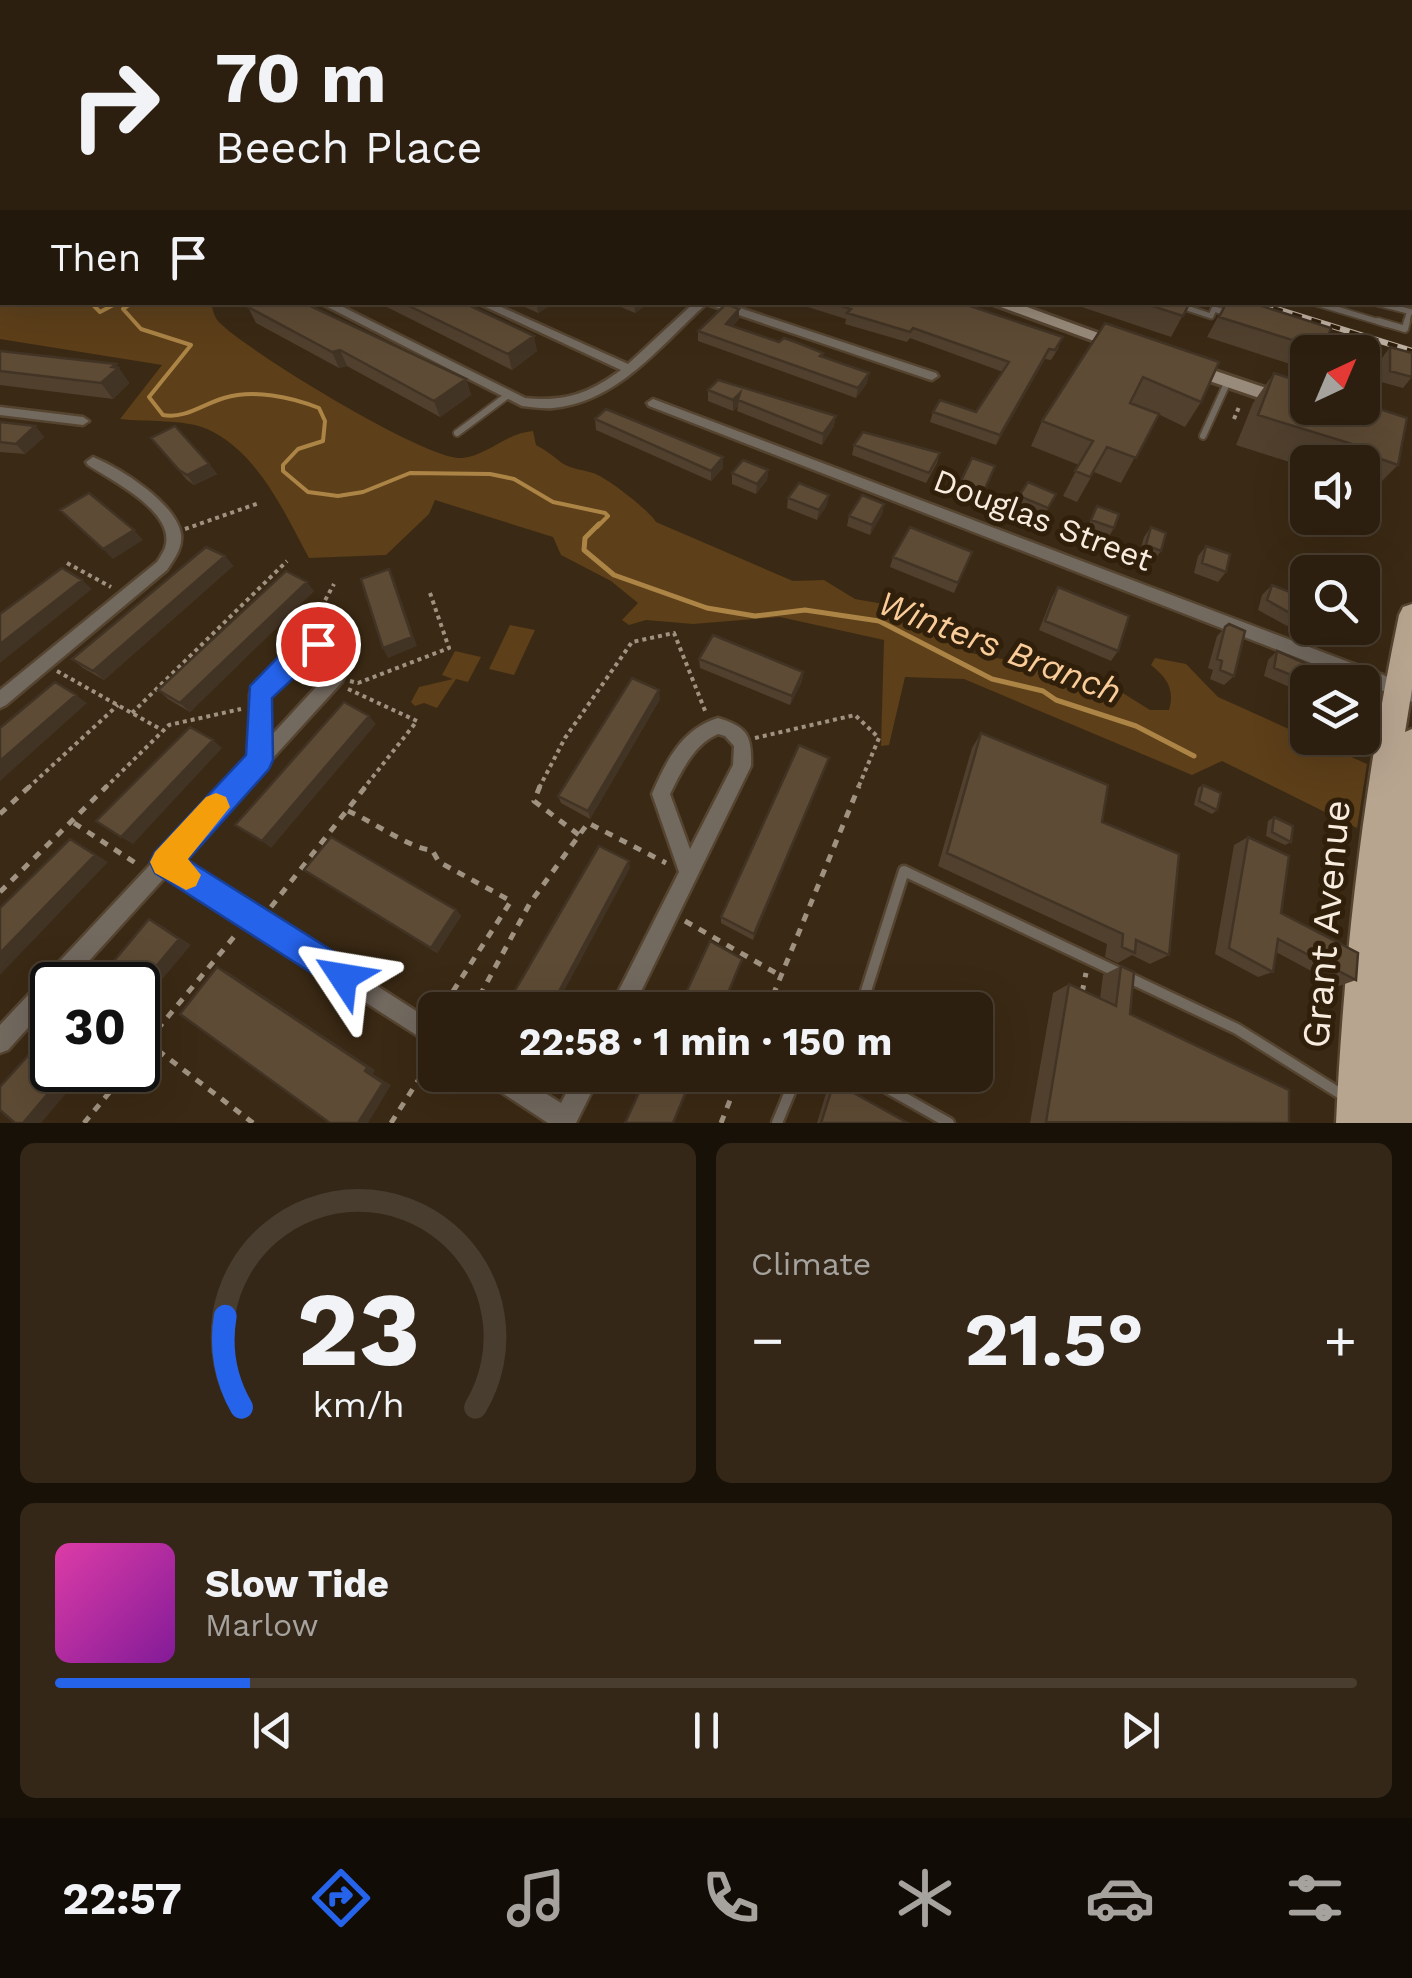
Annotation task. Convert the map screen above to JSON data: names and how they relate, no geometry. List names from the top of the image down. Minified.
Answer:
{"streets":{"main road":["Grant Avenue"],"street":["Douglas Street"]},"crossings":[["Douglas Street","Grant Avenue"]],"water":["Winters Branch"],"north":"top right","page":{"turn":["70 m","Beech Place"],"then":"Then","limit":"30","trip":"22:58 · 1 min · 150 m","tile":"Climate","heat":["−","21.5°","+"],"song":["Slow Tide","Marlow"],"tabs":"22:57","gauge":["23","km/h"]}}
